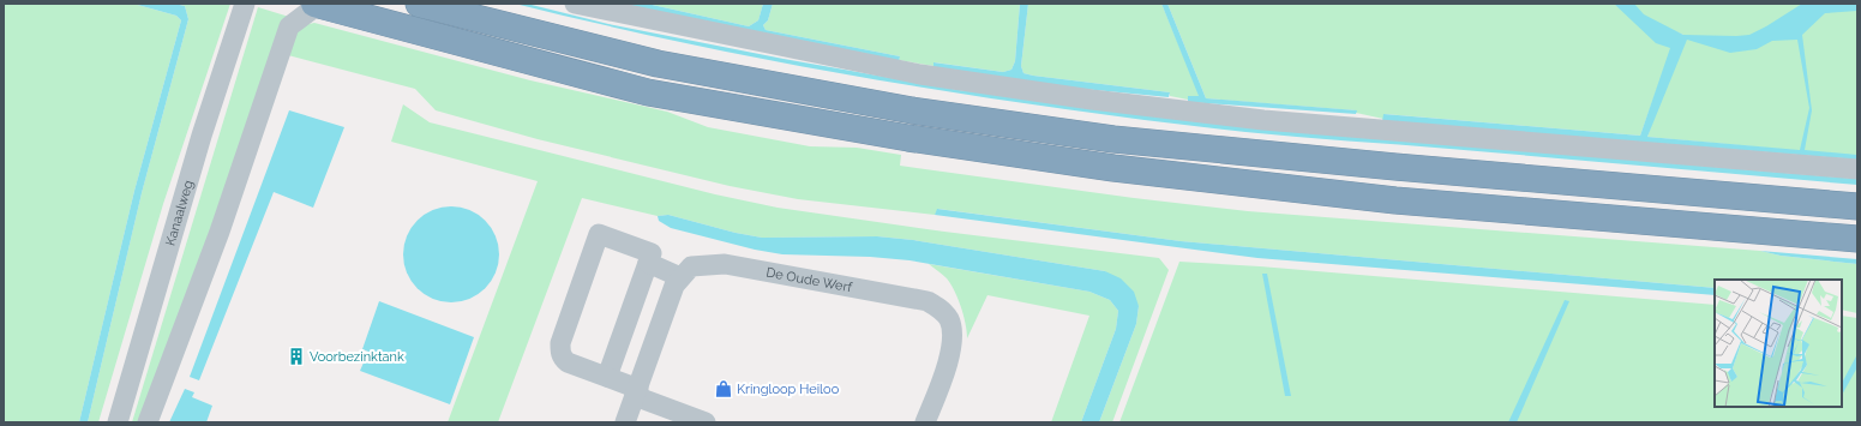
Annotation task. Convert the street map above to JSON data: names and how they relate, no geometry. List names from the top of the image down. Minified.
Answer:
{"streets":{"street":["Kanaalweg","De Oude Werf"]},"places":{"building":["Voorbezinktank"],"shop":["Kringloop Heiloo"]}}
